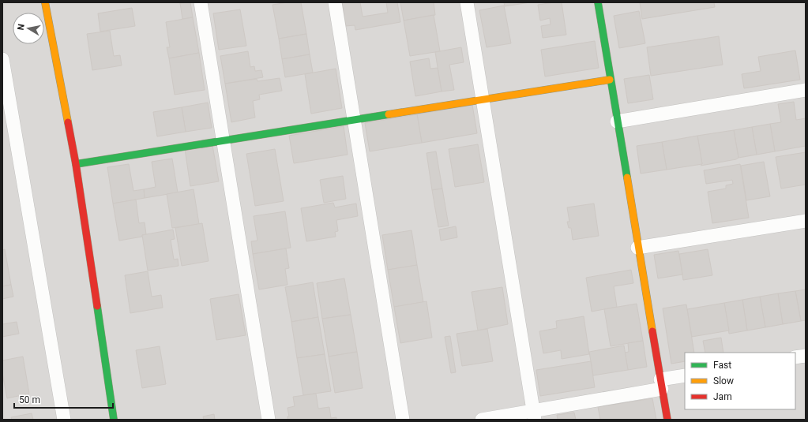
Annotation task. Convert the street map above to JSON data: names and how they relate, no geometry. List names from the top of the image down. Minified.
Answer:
{"legend":["Fast","Slow","Jam"],"scale_bar":"50 m","north":"left"}
